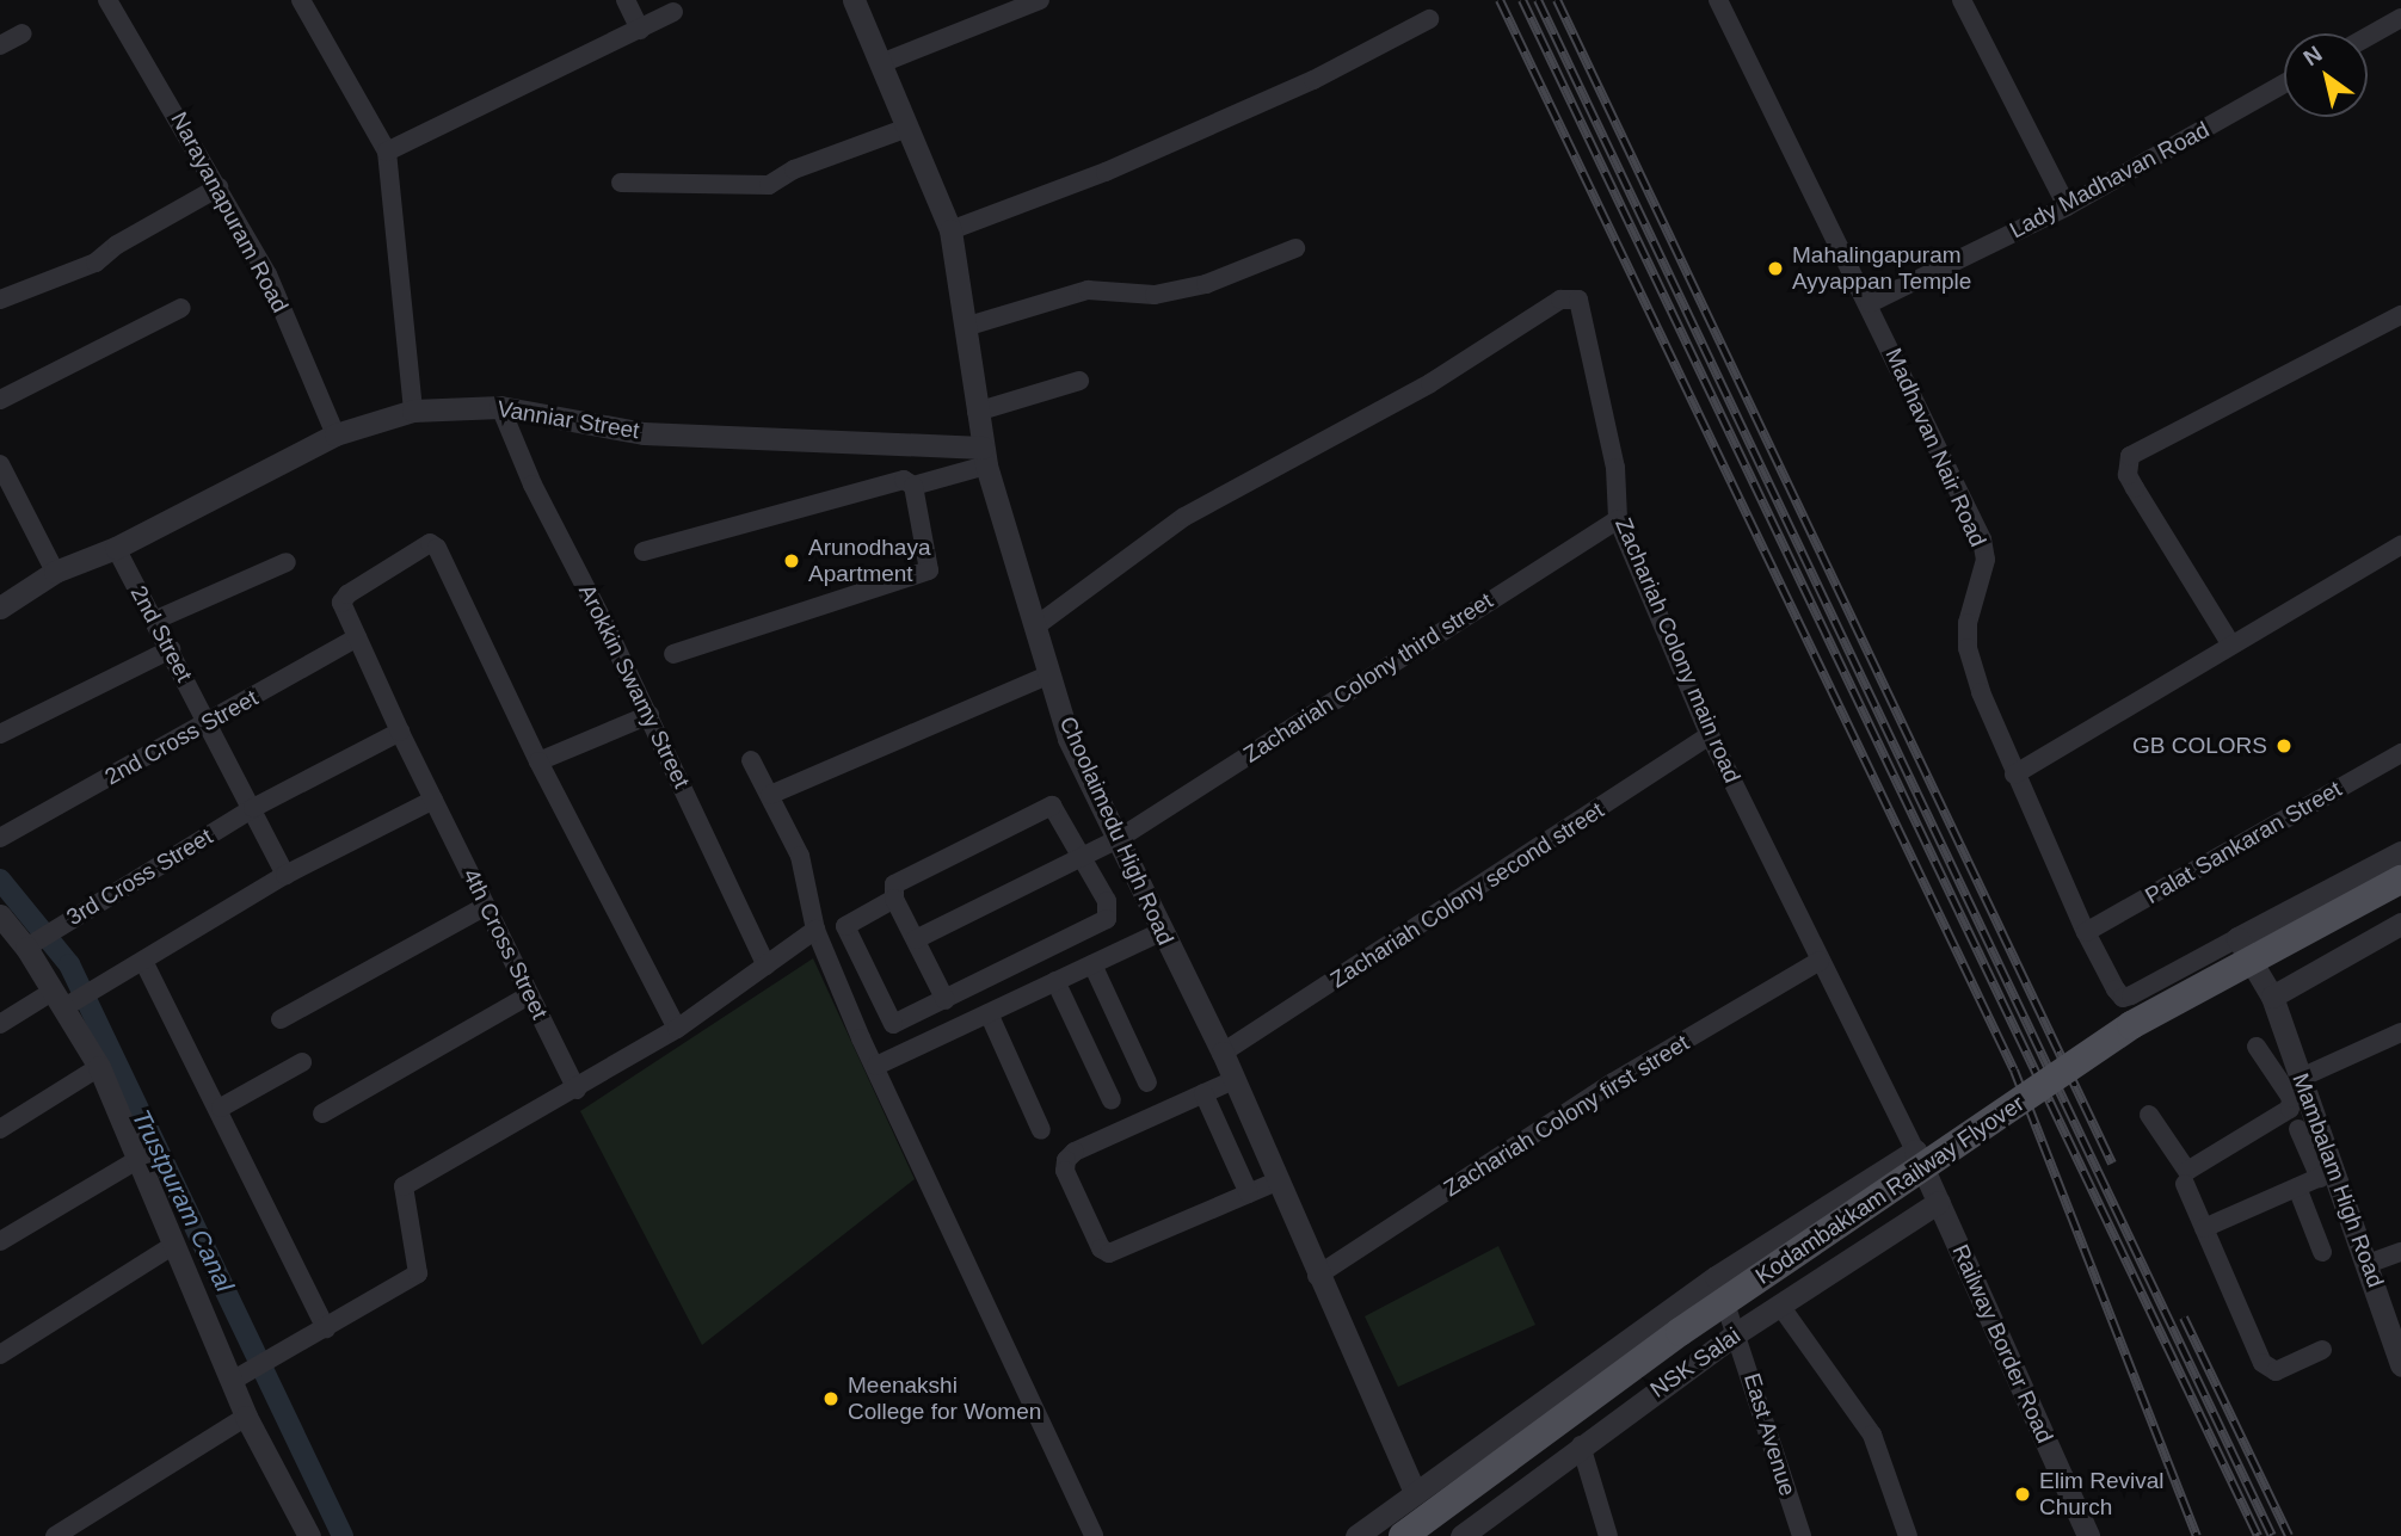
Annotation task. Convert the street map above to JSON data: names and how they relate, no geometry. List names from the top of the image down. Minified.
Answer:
{"streets":{"main road":["Kodambakkam Railway Flyover"],"street":["Lady Madhavan Road","Narayanapuram Road","Vanniar Street","Madhavan Nair Road","2nd Street","Zachariah Colony main road","Zachariah Colony third street","Arokkin Swamy Street","2nd Cross Street","Choolaimedu High Road","Palat Sankaran Street","3rd Cross Street","Zachariah Colony second street","4th Cross Street","Zachariah Colony first street","Mambalam High Road","Railway Border Road","NSK Salai","East Avenue"]},"crossings":[["Lady Madhavan Road","Madhavan Nair Road"],["Narayanapuram Road","Vanniar Street"],["Vanniar Street","2nd Street"],["Vanniar Street","Arokkin Swamy Street"],["Vanniar Street","Choolaimedu High Road"],["Madhavan Nair Road","Palat Sankaran Street"],["Madhavan Nair Road","Mambalam High Road"],["2nd Street","2nd Cross Street"],["2nd Street","3rd Cross Street"],["Zachariah Colony main road","Zachariah Colony third street"],["Zachariah Colony main road","Choolaimedu High Road"],["Zachariah Colony main road","Zachariah Colony second street"],["Zachariah Colony main road","Zachariah Colony first street"],["Zachariah Colony main road","Railway Border Road"],["Zachariah Colony third street","Choolaimedu High Road"],["2nd Cross Street","4th Cross Street"],["Choolaimedu High Road","Zachariah Colony second street"],["Choolaimedu High Road","Zachariah Colony first street"],["3rd Cross Street","4th Cross Street"],["Railway Border Road","NSK Salai"],["NSK Salai","East Avenue"]],"water":["Trustpuram Canal"],"places":["Mahalingapuram Ayyappan Temple","Arunodhaya Apartment","GB COLORS","Meenakshi College for Women","Elim Revival Church"],"north":"top left"}
